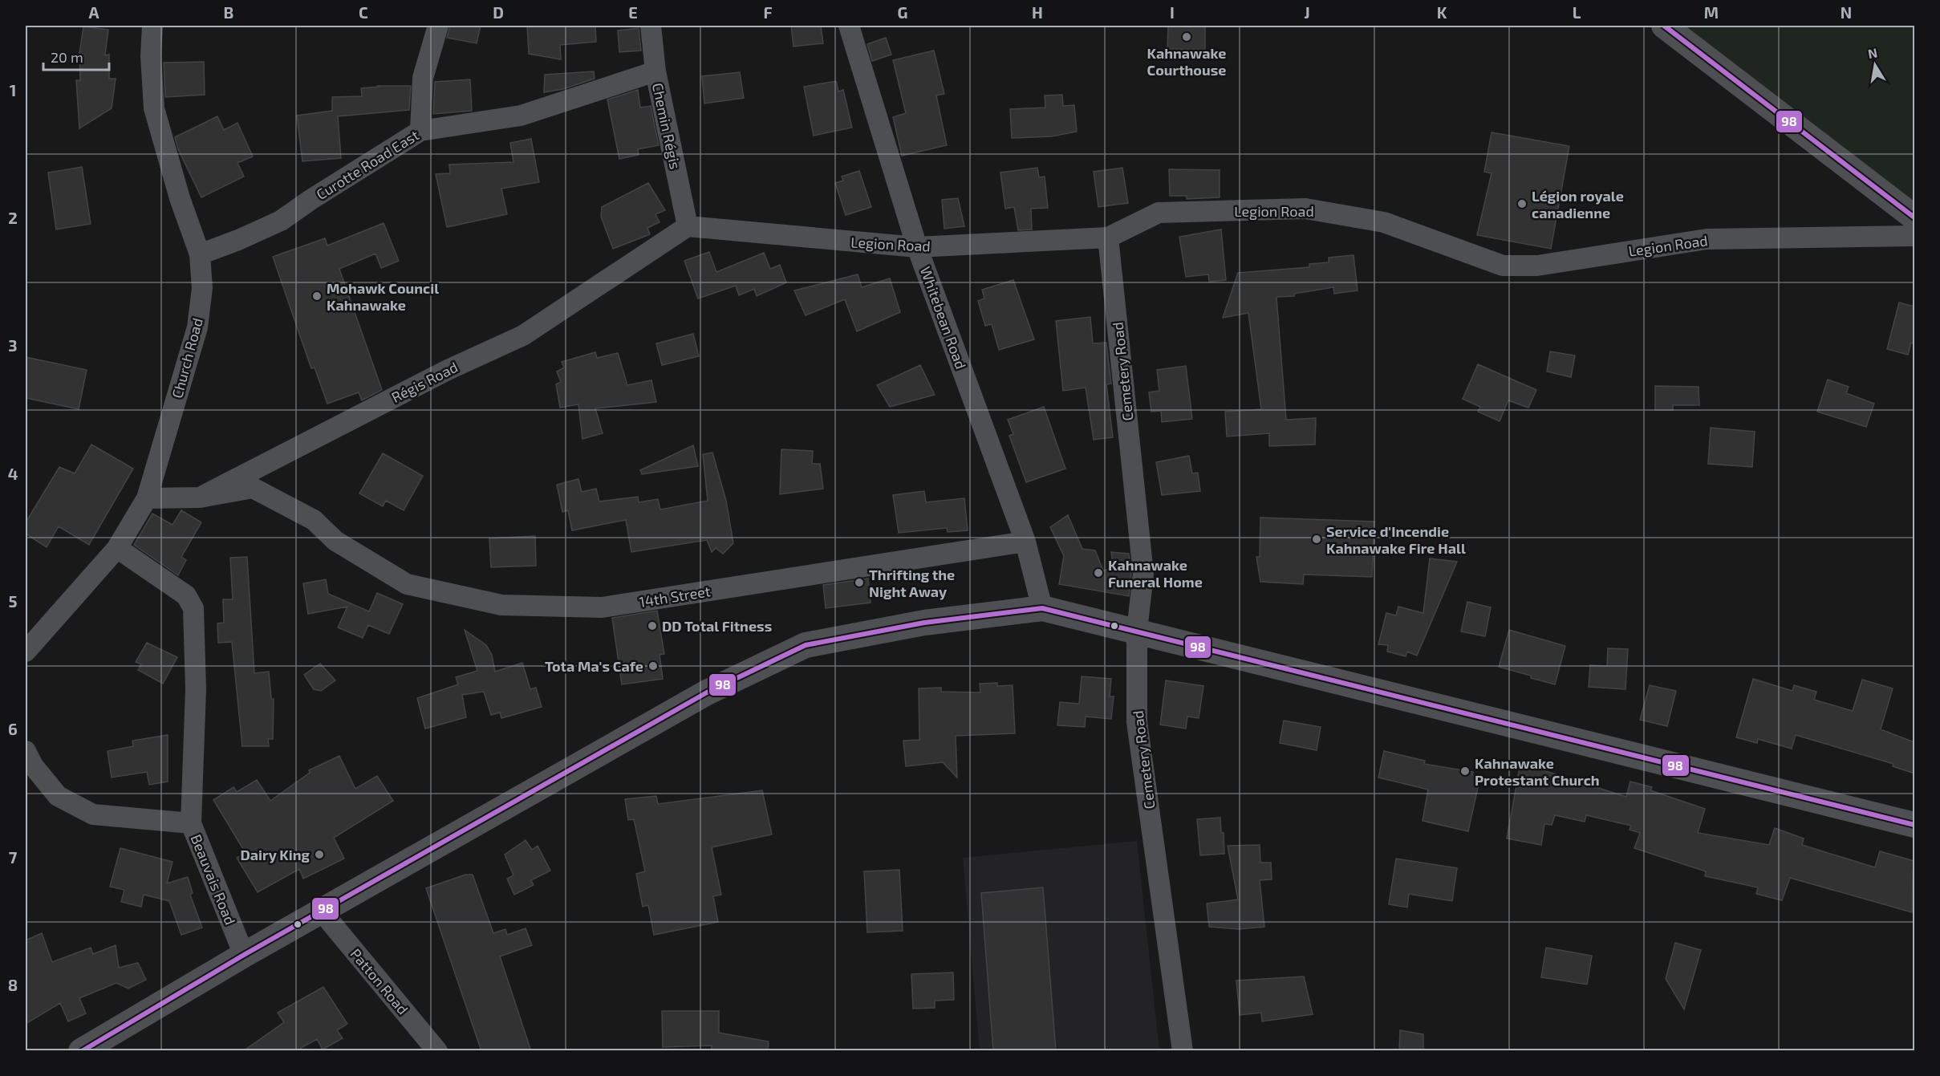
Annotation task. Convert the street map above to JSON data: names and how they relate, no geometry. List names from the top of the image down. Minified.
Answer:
{"streets":{"street":["Chemin Régis","Curotte Road East","Legion Road","Whitebean Road","Church Road","Cemetery Road","Régis Road","14th Street","Beauvais Road","Patton Road"]},"crossings":[["Chemin Régis","Curotte Road East"],["Chemin Régis","Legion Road"],["Chemin Régis","Régis Road"],["Curotte Road East","Church Road"],["Legion Road","Whitebean Road"],["Legion Road","Cemetery Road"],["Legion Road","Régis Road"],["Whitebean Road","14th Street"],["Church Road","Régis Road"],["Régis Road","14th Street"]],"places":["Kahnawake Courthouse","Légion royale canadienne","Mohawk Council Kahnawake","Service d'Incendie Kahnawake Fire Hall","Kahnawake Funeral Home","Thrifting the Night Away","DD Total Fitness","Tota Ma's Cafe","Kahnawake Protestant Church","Dairy King"],"lines":["transit line 98"],"scale_bar":"20 m","north":"top","grid":{"columns":["A","B","C","D","E","F","G","H","I","J","K","L","M","N"],"rows":["1","2","3","4","5","6","7","8"]}}
